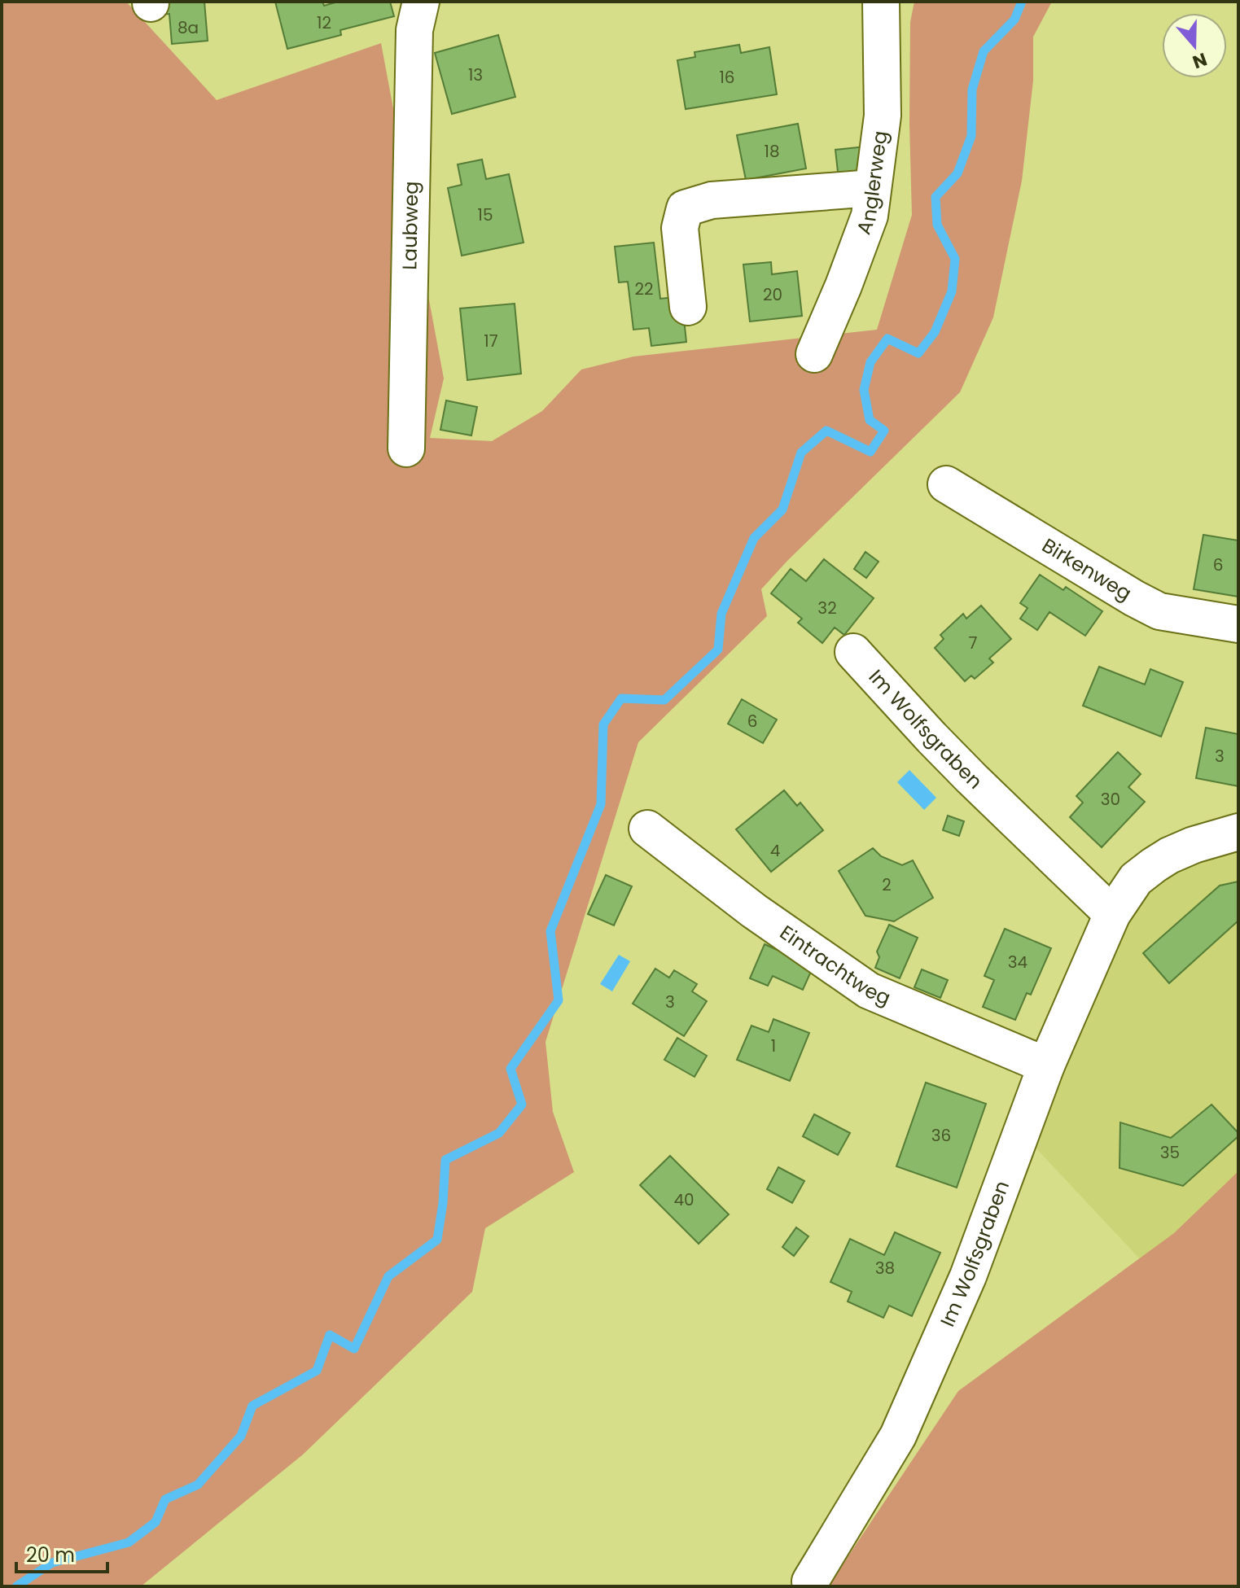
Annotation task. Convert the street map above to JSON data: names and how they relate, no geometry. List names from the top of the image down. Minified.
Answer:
{"streets":{"street":["Anglerweg","Laubweg","Birkenweg","Im Wolfsgraben","Eintrachtweg"]},"crossings":[["Im Wolfsgraben","Eintrachtweg"]],"house_numbers":["12","8a","13","16","18","15","22","20","17","6","32","7","6","3","30","4","2","34","3","1","36","35","40","38"],"scale_bar":"20 m","north":"bottom"}
